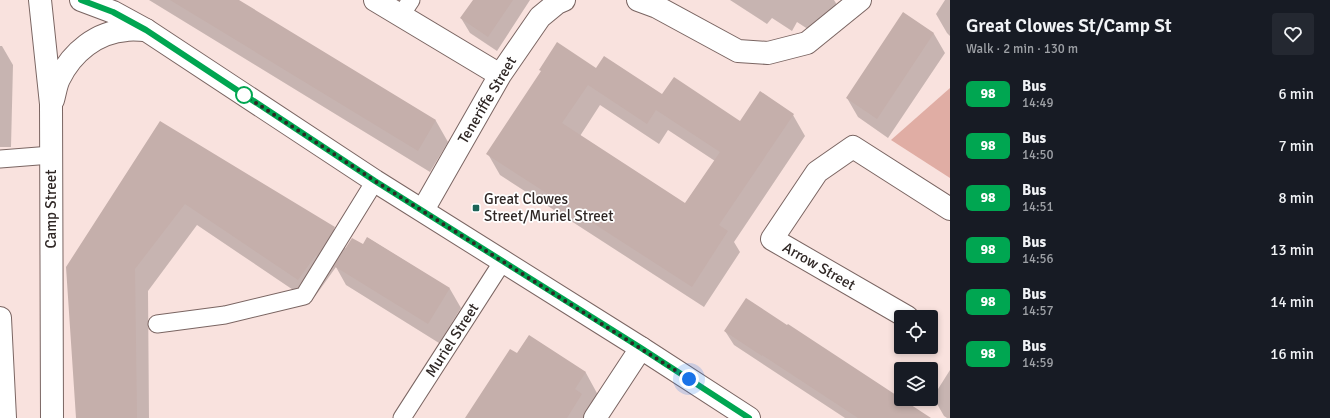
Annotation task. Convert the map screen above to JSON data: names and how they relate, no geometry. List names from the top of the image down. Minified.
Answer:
{"streets":{"main road":["Teneriffe Street","Camp Street","Arrow Street"],"lane":["Muriel Street"]},"places":{"transit":["Great Clowes Street/Muriel Street"]},"lines":["bus line 98"],"page":{"heading":["Great Clowes St/Camp St","Walk · 2 min · 130 m"],"list":[{"mark":"98","name":"Bus","note":"14:49","value":"6 min"},{"mark":"98","name":"Bus","note":"14:50","value":"7 min"},{"mark":"98","name":"Bus","note":"14:51","value":"8 min"},{"mark":"98","name":"Bus","note":"14:56","value":"13 min"},{"mark":"98","name":"Bus","note":"14:57","value":"14 min"},{"mark":"98","name":"Bus","note":"14:59","value":"16 min"}]}}
